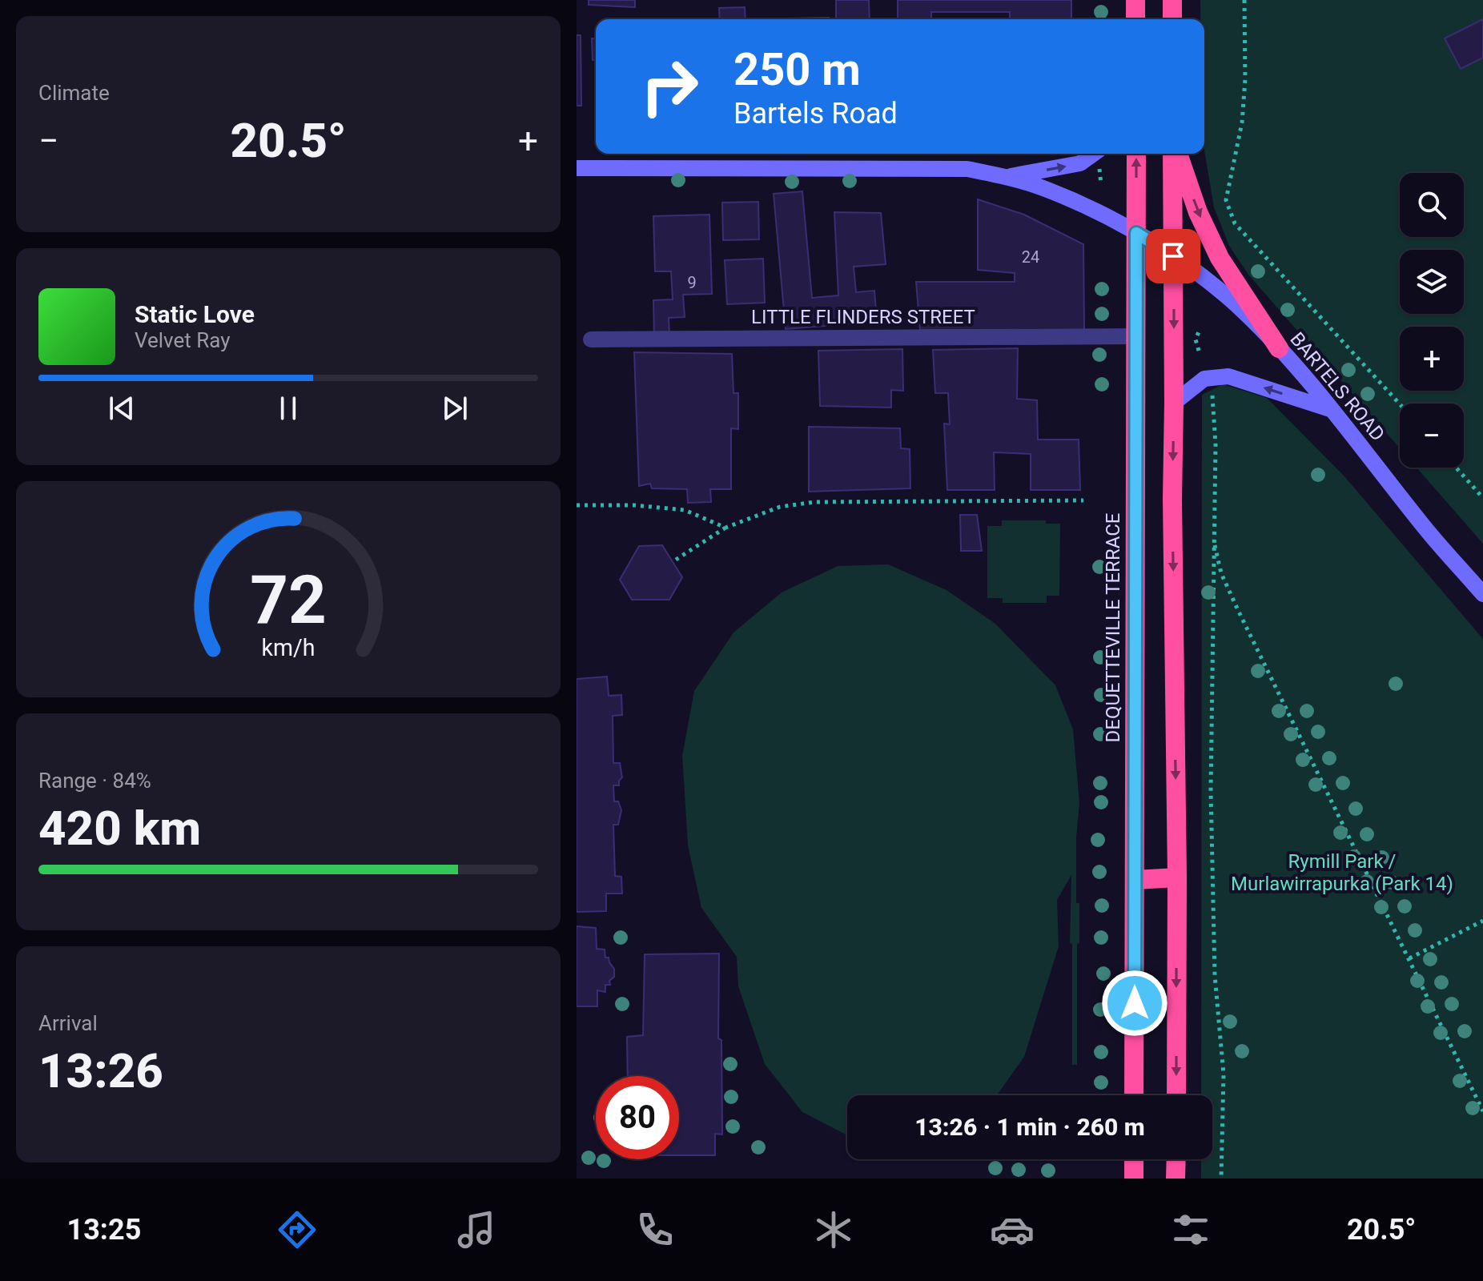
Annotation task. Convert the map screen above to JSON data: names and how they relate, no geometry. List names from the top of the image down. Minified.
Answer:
{"streets":{"highway":["DEQUETTEVILLE TERRACE"],"main road":["BARTELS ROAD"],"street":["LITTLE FLINDERS STREET"]},"crossings":[["LITTLE FLINDERS STREET","DEQUETTEVILLE TERRACE"],["BARTELS ROAD","DEQUETTEVILLE TERRACE"]],"parks":["Rymill Park / Murlawirrapurka (Park 14)"],"house_numbers":["24","9"],"page":{"tile":["Climate",["Range · 84%","420 km"],["Arrival","13:26"]],"turn":["250 m","Bartels Road"],"heat":["−","20.5°","+"],"map_buttons":["+","−"],"song":["Static Love","Velvet Ray"],"limit":"80","trip":"13:26 · 1 min · 260 m","tabs":["13:25","20.5°"],"gauge":["72","km/h"]}}
